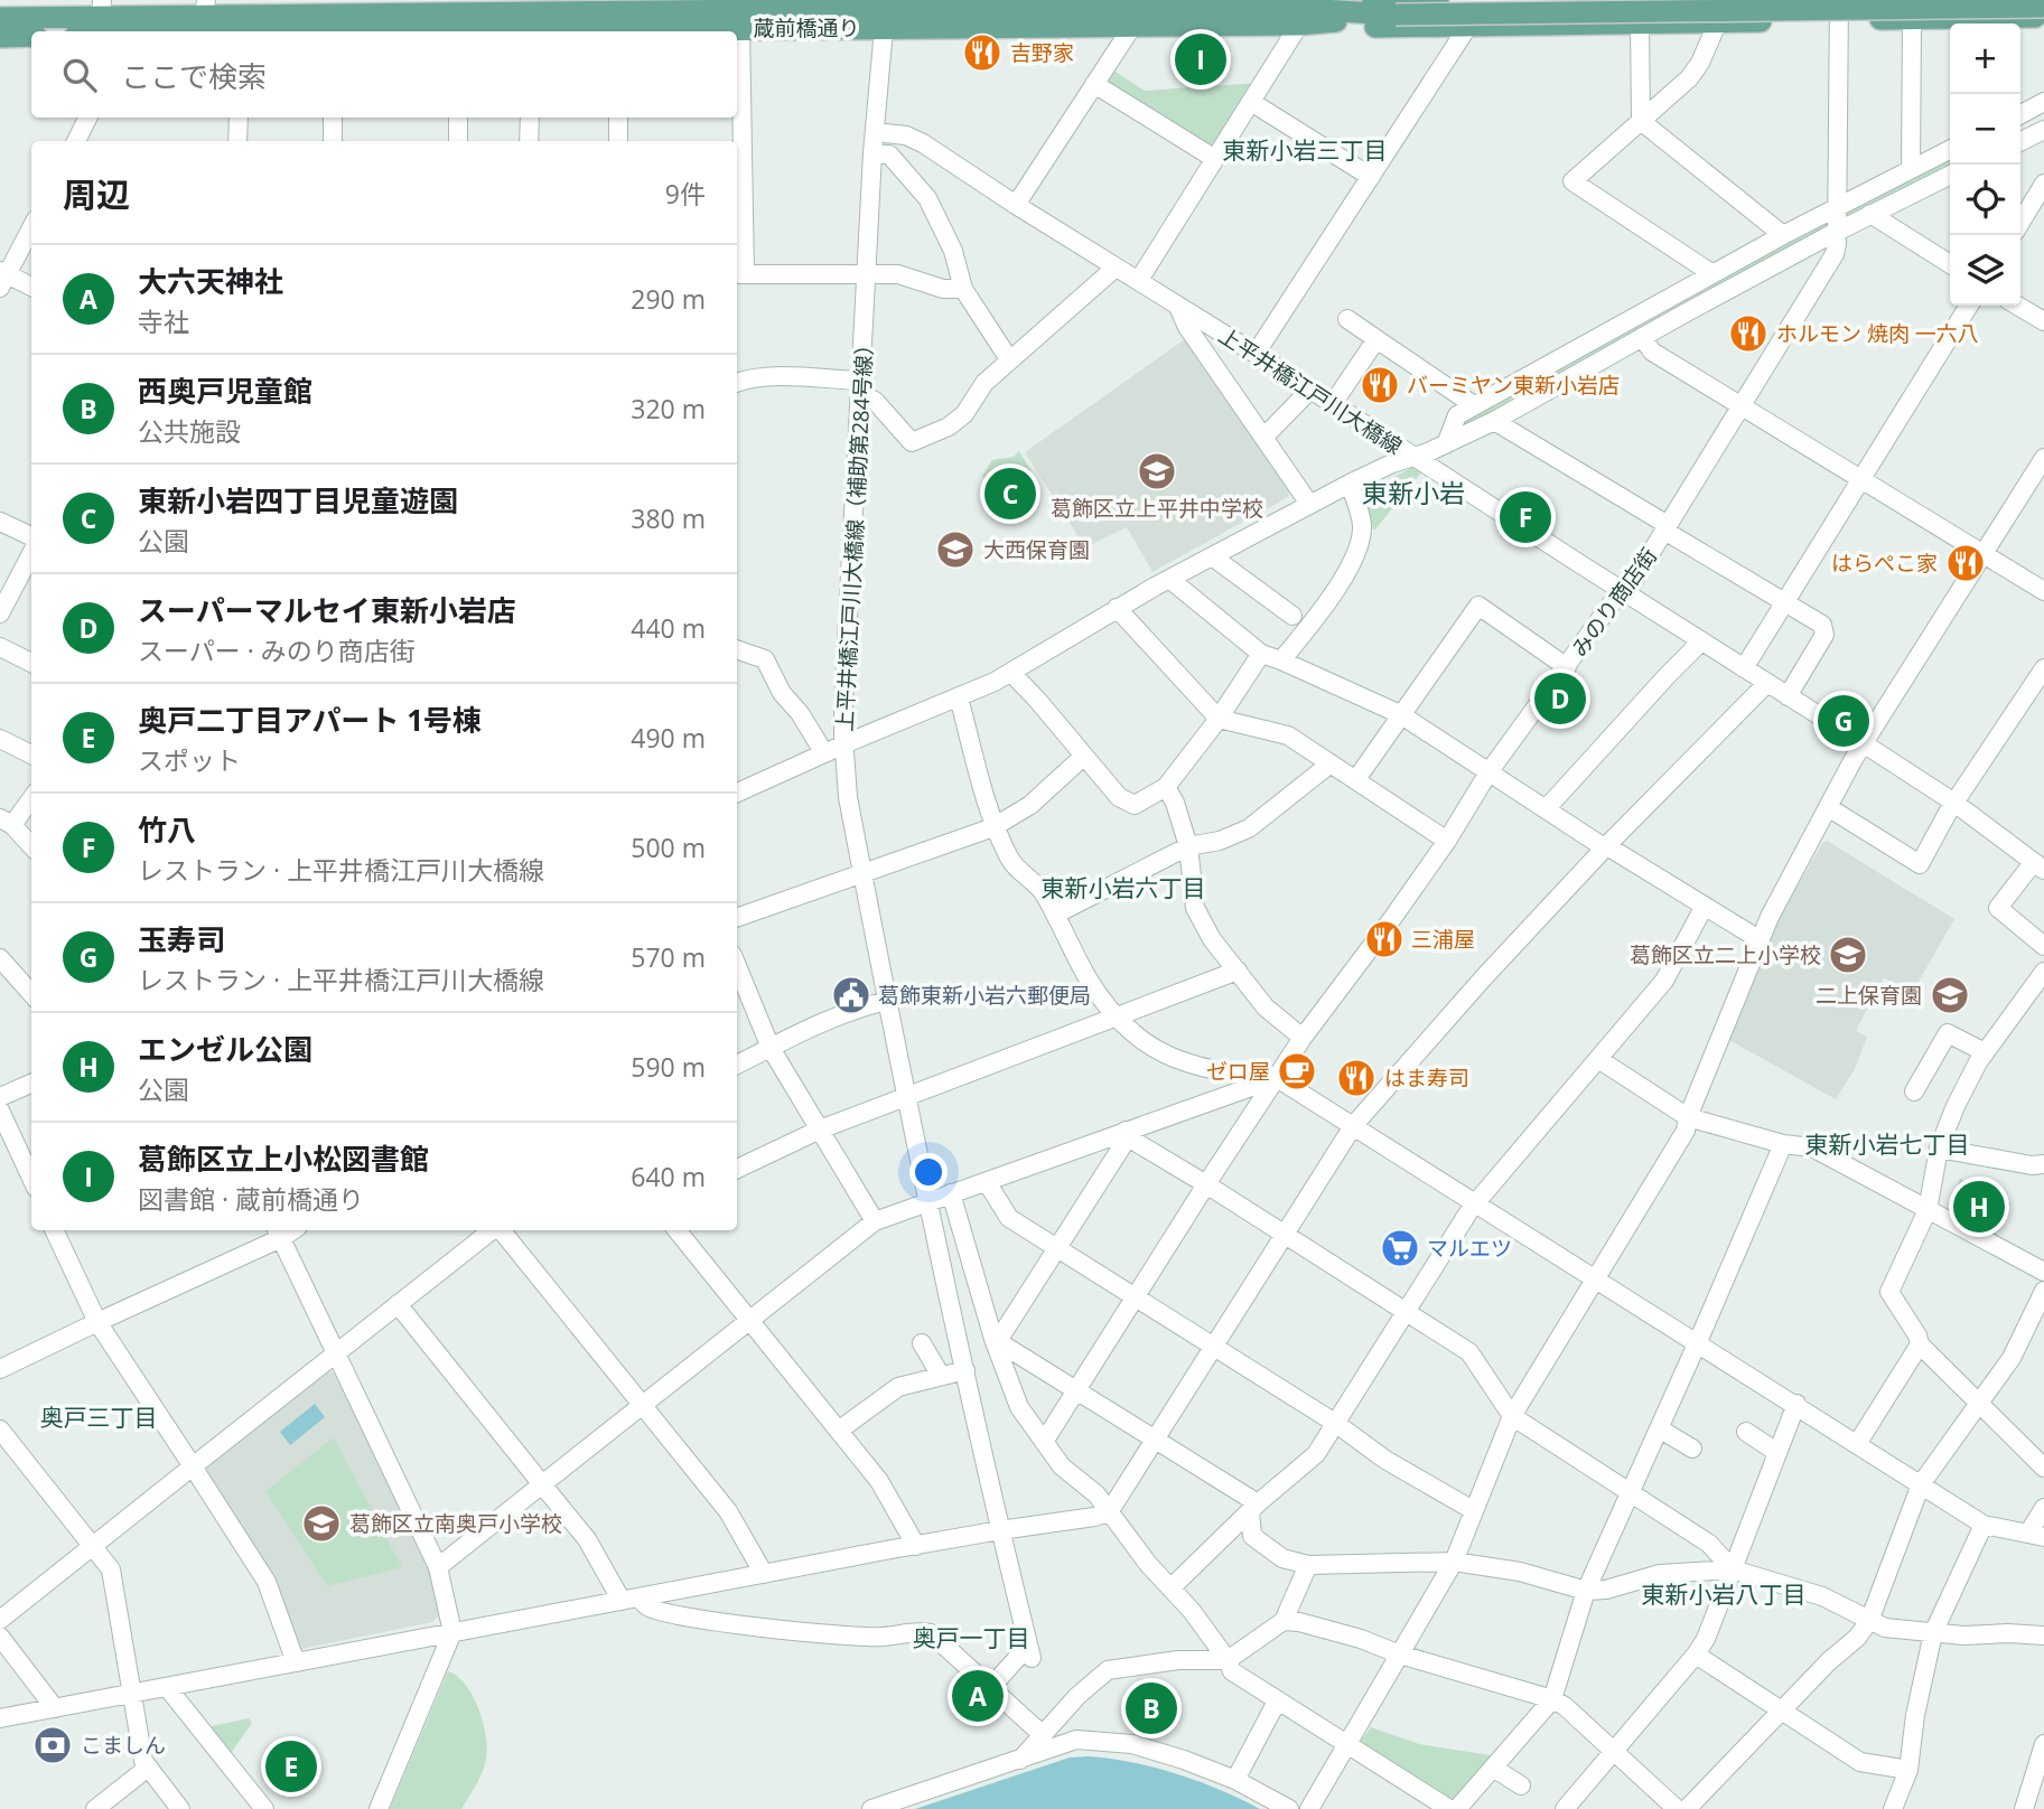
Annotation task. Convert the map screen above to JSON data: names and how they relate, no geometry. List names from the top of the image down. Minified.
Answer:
{"streets":{"main road":["蔵前橋通り"],"street":["上平井橋江戸川大橋線","上平井橋江戸川大橋線（補助第284号線）","みのり商店街"]},"crossings":[["上平井橋江戸川大橋線","上平井橋江戸川大橋線（補助第284号線）"],["上平井橋江戸川大橋線","みのり商店街"]],"districts":["東新小岩三丁目","東新小岩","東新小岩六丁目","東新小岩七丁目","奥戸三丁目","東新小岩八丁目","奥戸一丁目"],"places":{"restaurant":["吉野家","ホルモン 焼肉 一六八","バーミヤン東新小岩店","はらぺこ家","三浦屋","はま寿司"],"school or university":["葛飾区立上平井中学校","大西保育園","葛飾区立二上小学校","二上保育園","葛飾区立南奥戸小学校"],"public building":["葛飾東新小岩六郵便局"],"cafe":["ゼロ屋"],"supermarket":["マルエツ"],"bank":["こましん"]},"page":{"map_buttons":["+","−"],"pins":["I","C","F","D","G","H","A","B","E"],"search":"ここで検索","heading":["周辺","9件"],"list":[{"mark":"A","name":"大六天神社","note":"寺社","value":"290 m"},{"mark":"B","name":"西奥戸児童館","note":"公共施設","value":"320 m"},{"mark":"C","name":"東新小岩四丁目児童遊園","note":"公園","value":"380 m"},{"mark":"D","name":"スーパーマルセイ東新小岩店","note":"スーパー · みのり商店街","value":"440 m"},{"mark":"E","name":"奥戸二丁目アパート 1号棟","note":"スポット","value":"490 m"},{"mark":"F","name":"竹八","note":"レストラン · 上平井橋江戸川大橋線","value":"500 m"},{"mark":"G","name":"玉寿司","note":"レストラン · 上平井橋江戸川大橋線","value":"570 m"},{"mark":"H","name":"エンゼル公園","note":"公園","value":"590 m"},{"mark":"I","name":"葛飾区立上小松図書館","note":"図書館 · 蔵前橋通り","value":"640 m"}]}}
